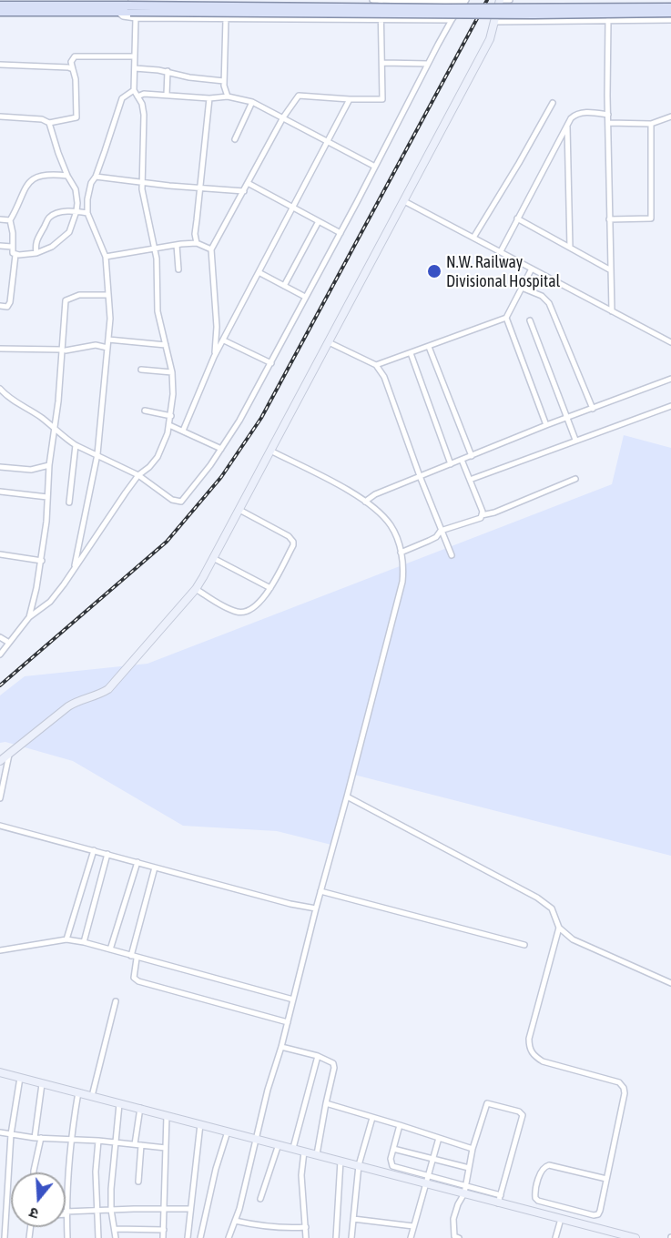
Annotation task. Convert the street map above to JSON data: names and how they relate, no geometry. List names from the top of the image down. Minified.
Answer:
{"places":["N.W. Railway Divisional Hospital"],"north":"bottom"}
